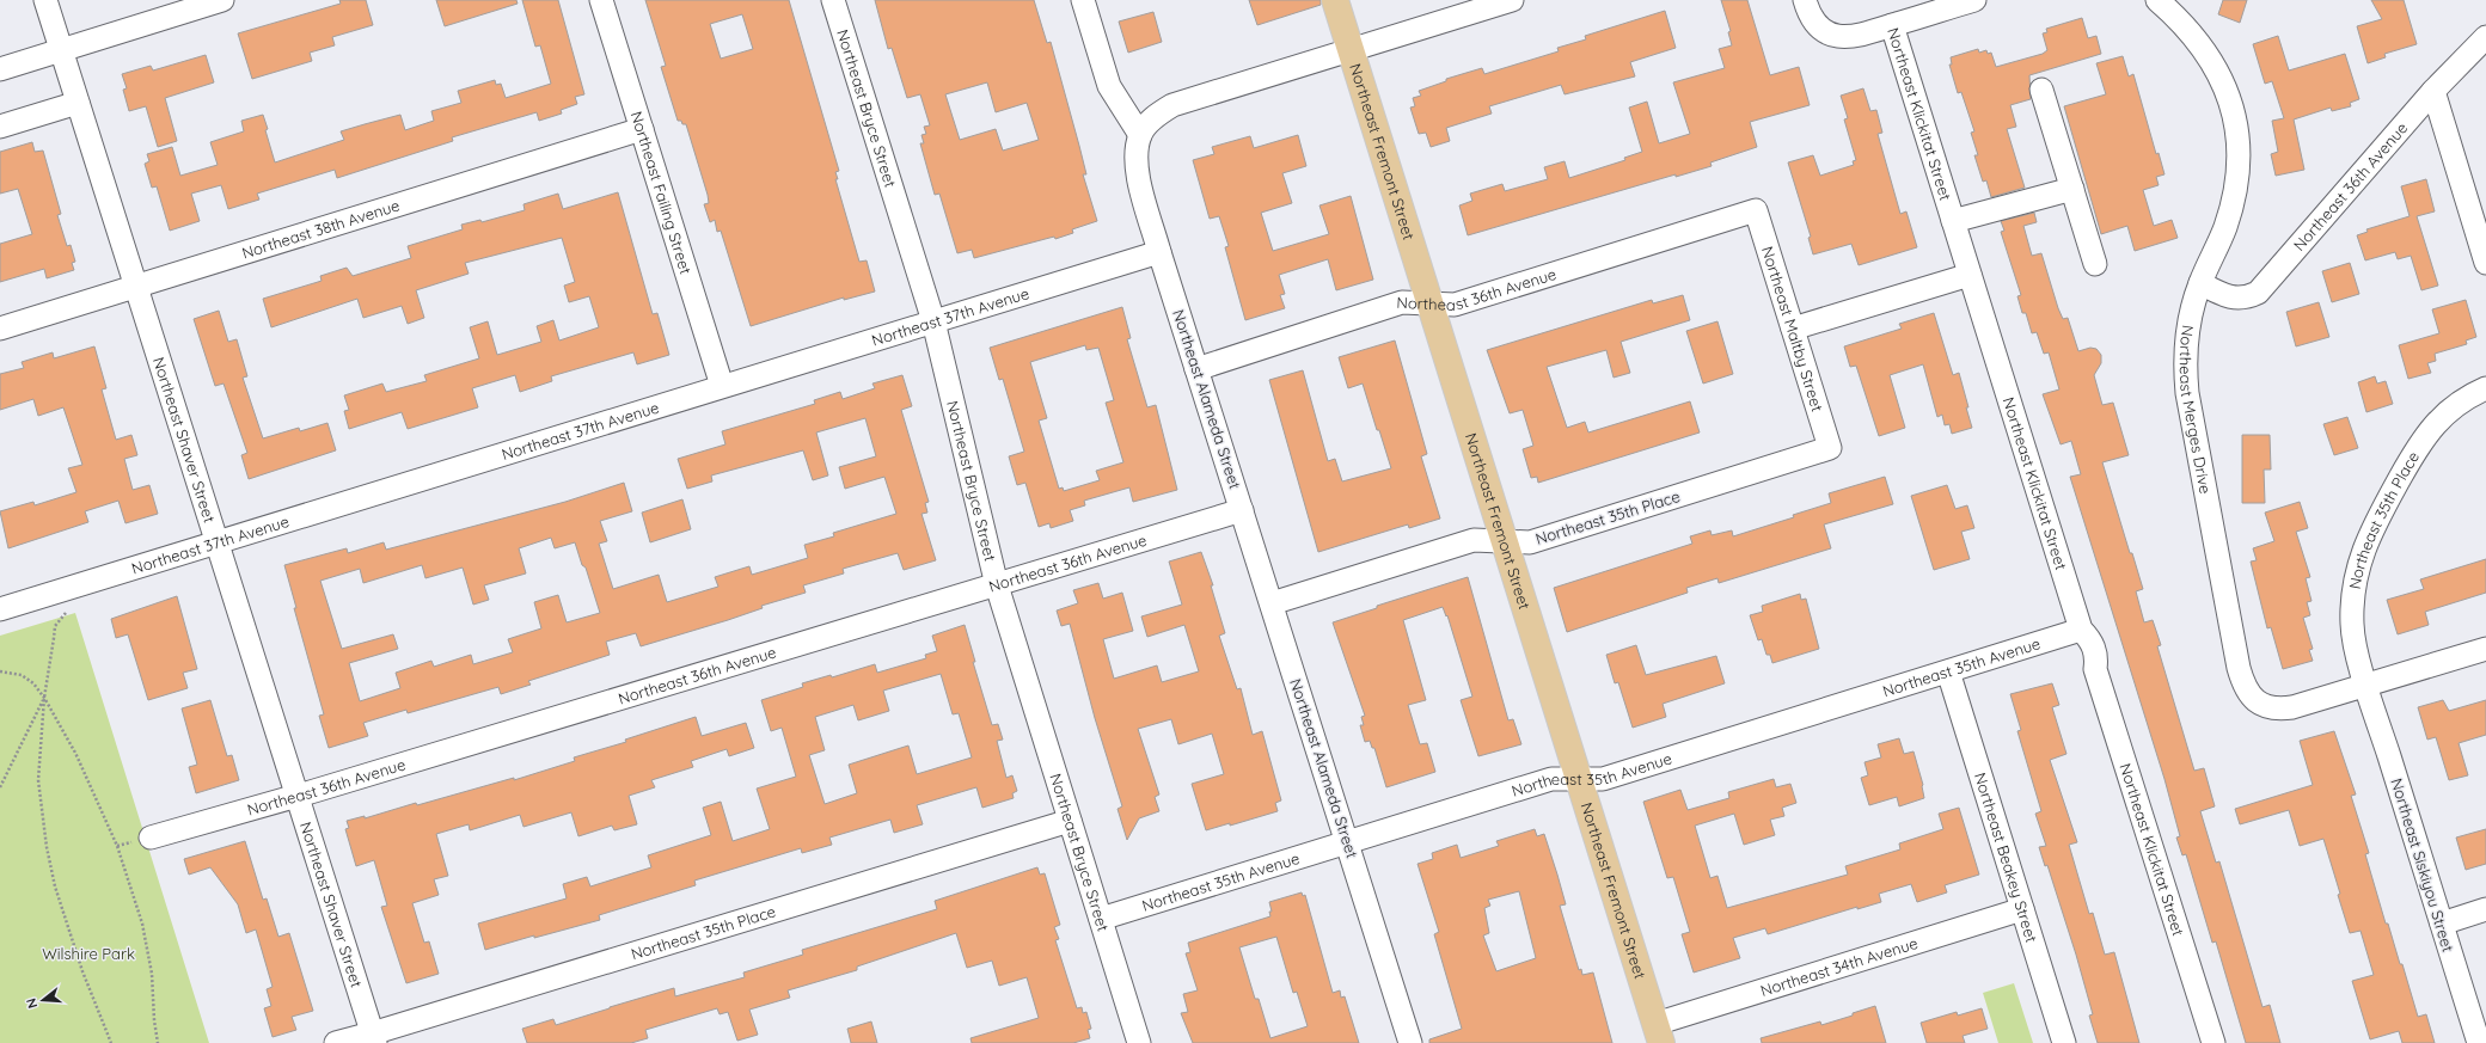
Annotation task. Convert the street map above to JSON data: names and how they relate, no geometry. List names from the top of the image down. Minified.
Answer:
{"streets":{"main road":["Northeast Fremont Street"],"street":["Northeast Bryce Street","Northeast Klickitat Street","Northeast 36th Avenue","Northeast Failing Street","Northeast 38th Avenue","Northeast 37th Avenue","Northeast Maltby Street","Northeast Alameda Street","Northeast Merges Drive","Northeast Shaver Street","Northeast 35th Place","Northeast 35th Avenue","Northeast Beakey Street","Northeast Siskiyou Street","Northeast 34th Avenue"]},"crossings":[["Northeast Bryce Street","Northeast 36th Avenue"],["Northeast Bryce Street","Northeast 37th Avenue"],["Northeast Bryce Street","Northeast 35th Place"],["Northeast Bryce Street","Northeast 35th Avenue"],["Northeast Klickitat Street","Northeast 35th Avenue"],["Northeast Fremont Street","Northeast 36th Avenue"],["Northeast Fremont Street","Northeast Alameda Street"],["Northeast Fremont Street","Northeast 35th Place"],["Northeast Fremont Street","Northeast 35th Avenue"],["Northeast Fremont Street","Northeast 34th Avenue"],["Northeast 36th Avenue","Northeast Maltby Street"],["Northeast 36th Avenue","Northeast Alameda Street"],["Northeast 36th Avenue","Northeast Merges Drive"],["Northeast 36th Avenue","Northeast Shaver Street"],["Northeast Failing Street","Northeast 38th Avenue"],["Northeast Failing Street","Northeast 37th Avenue"],["Northeast 38th Avenue","Northeast Shaver Street"],["Northeast 37th Avenue","Northeast Alameda Street"],["Northeast 37th Avenue","Northeast Shaver Street"],["Northeast Maltby Street","Northeast 35th Place"],["Northeast Alameda Street","Northeast 35th Place"],["Northeast Alameda Street","Northeast 35th Avenue"],["Northeast Merges Drive","Northeast 35th Place"],["Northeast Merges Drive","Northeast Siskiyou Street"],["Northeast Shaver Street","Northeast 35th Place"],["Northeast 35th Place","Northeast Siskiyou Street"],["Northeast 35th Avenue","Northeast Beakey Street"],["Northeast Beakey Street","Northeast 34th Avenue"]],"parks":["Wilshire Park"],"north":"left"}
